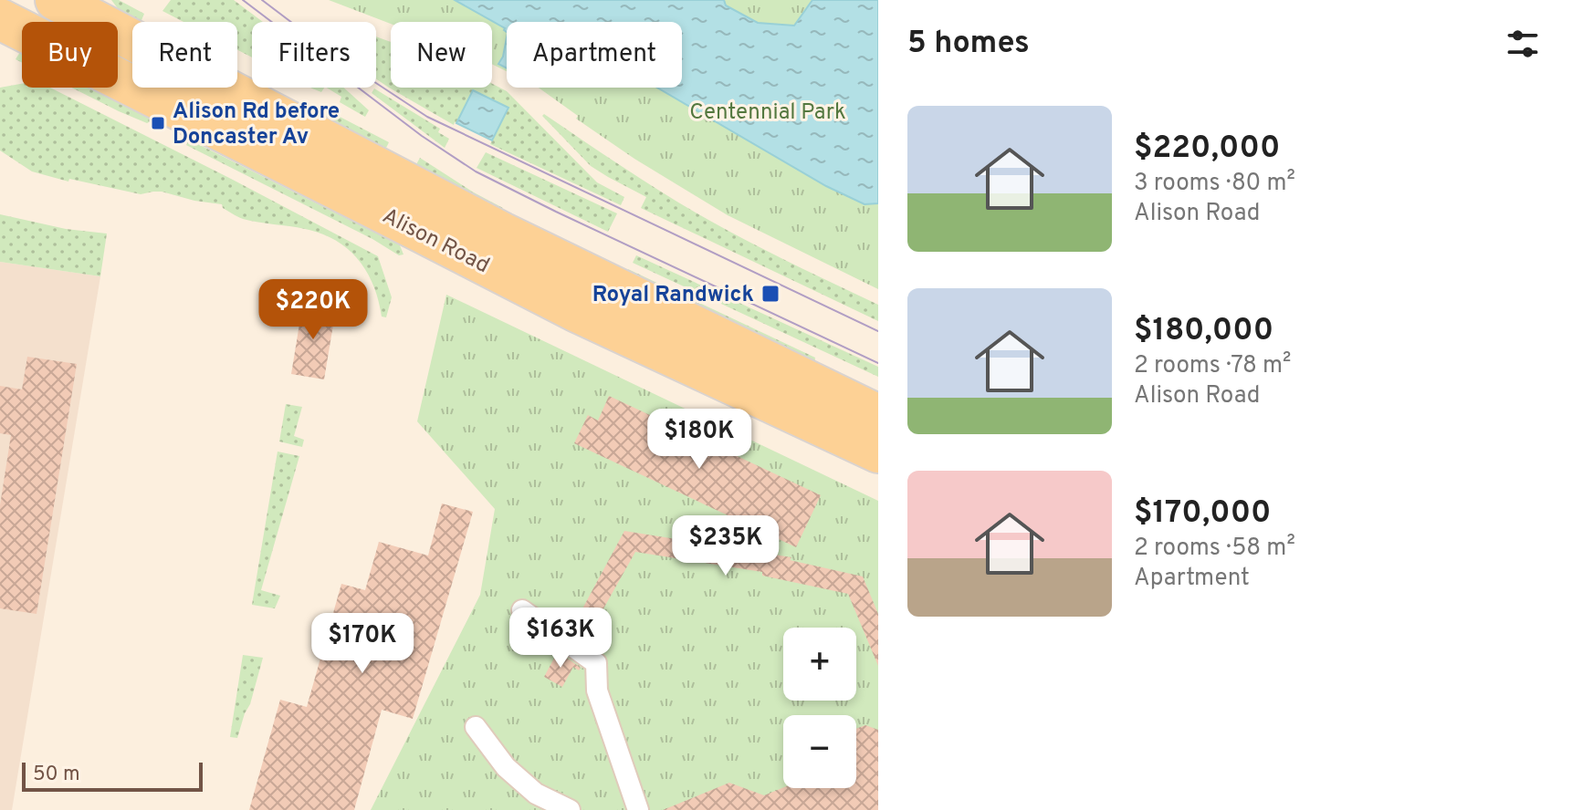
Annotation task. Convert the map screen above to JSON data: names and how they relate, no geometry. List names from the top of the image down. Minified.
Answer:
{"streets":{"main road":["Alison Road"]},"parks":["Centennial Park"],"places":{"transit":["Alison Rd before Doncaster Av","Royal Randwick"]},"scale_bar":"50 m","page":{"heading":"5 homes","chip":["Buy","Rent","Filters","New","Apartment"],"list":[{"name":"$220,000","note":"3 rooms · 80 m² · Alison Road"},{"name":"$180,000","note":"2 rooms · 78 m² · Alison Road"},{"name":"$170,000","note":"2 rooms · 58 m² · Apartment"}],"price":["$220K","$180K","$235K","$163K","$170K"],"map_buttons":["+","−"],"scale":"50 m"}}
